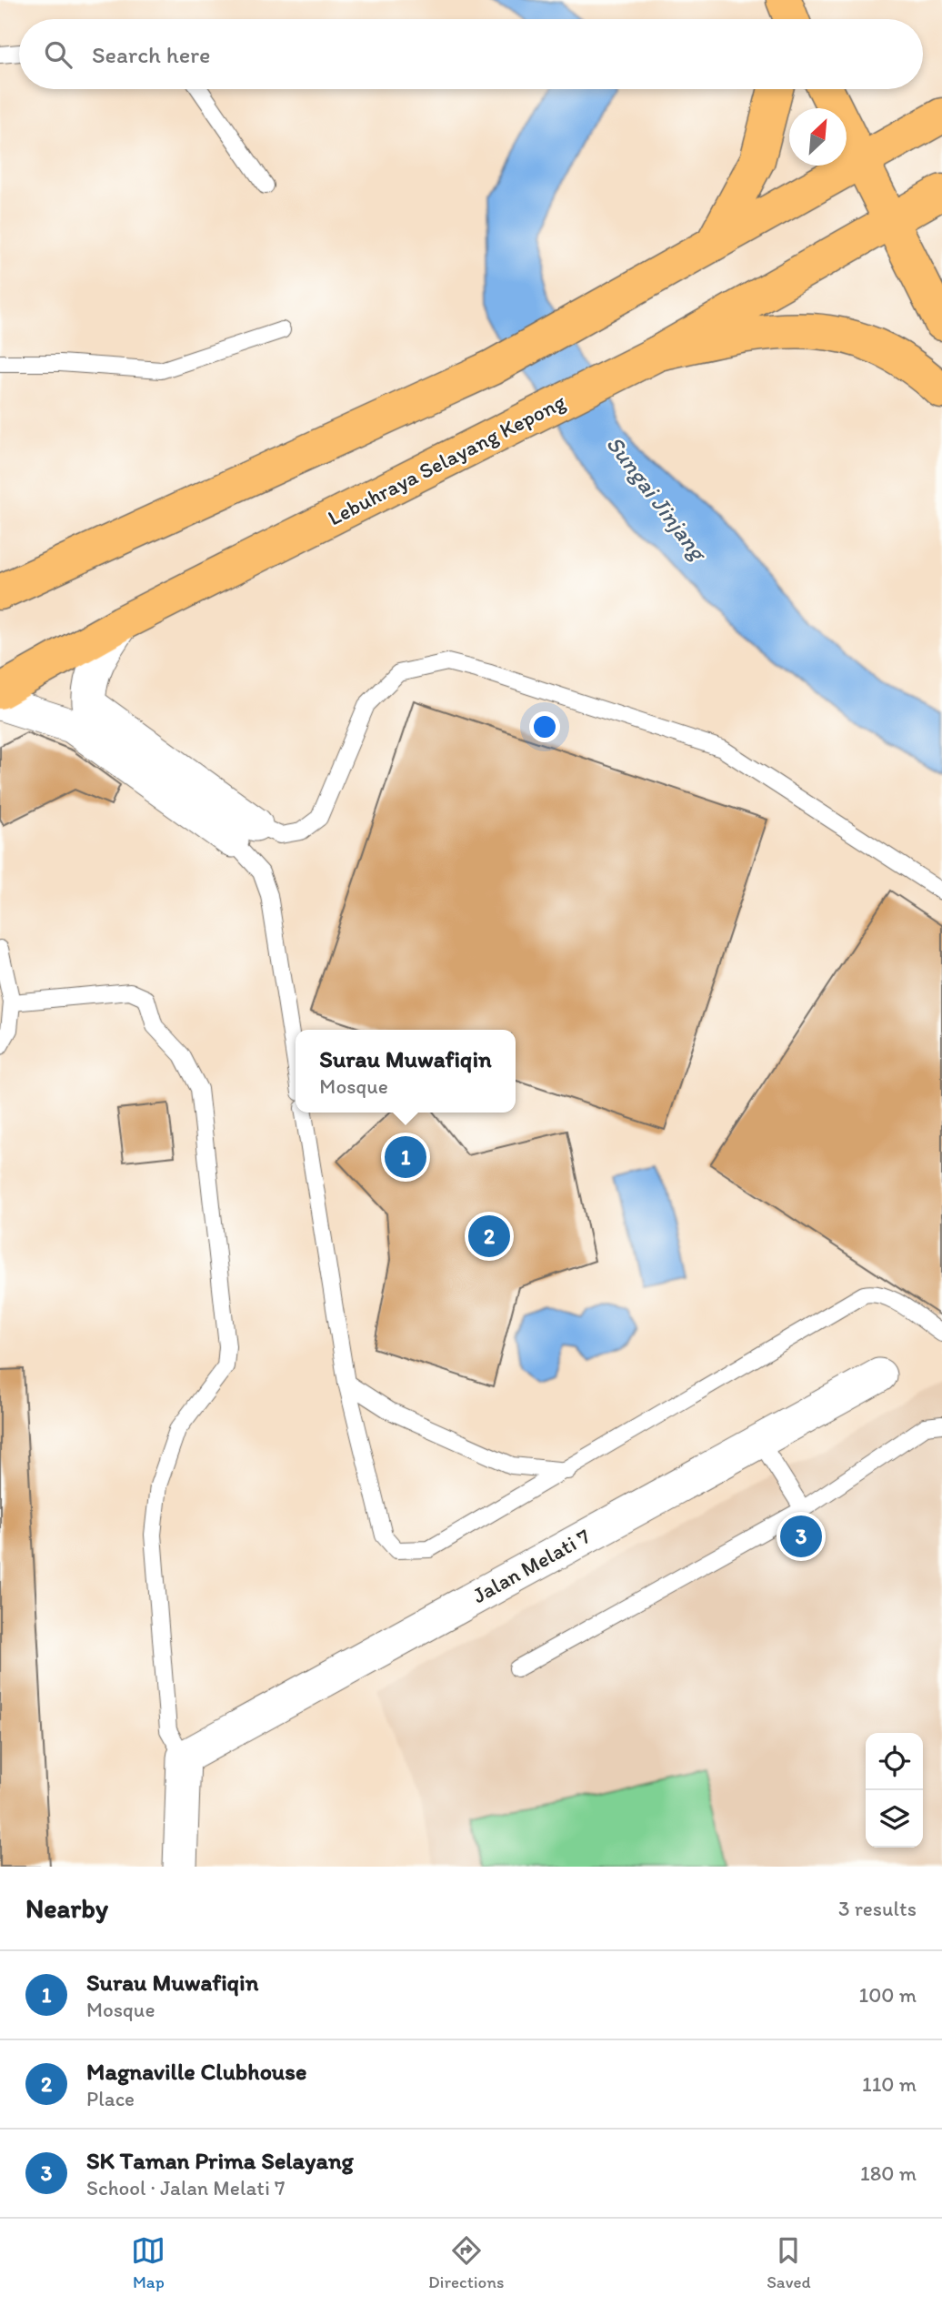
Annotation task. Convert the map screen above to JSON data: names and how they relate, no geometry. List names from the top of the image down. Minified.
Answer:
{"streets":{"main road":["Lebuhraya Selayang Kepong"],"street":["Jalan Melati 7"]},"water":["Sungai Jinjang"],"north":"top right","page":{"search":"Search here","popup":["Surau Muwafiqin","Mosque"],"pins":["1","2","3"],"heading":["Nearby","3 results"],"list":[{"mark":"1","name":"Surau Muwafiqin","note":"Mosque","value":"100 m"},{"mark":"2","name":"Magnaville Clubhouse","note":"Place","value":"110 m"},{"mark":"3","name":"SK Taman Prima Selayang","note":"School · Jalan Melati 7","value":"180 m"}],"nav":["Map","Directions","Saved"]}}
